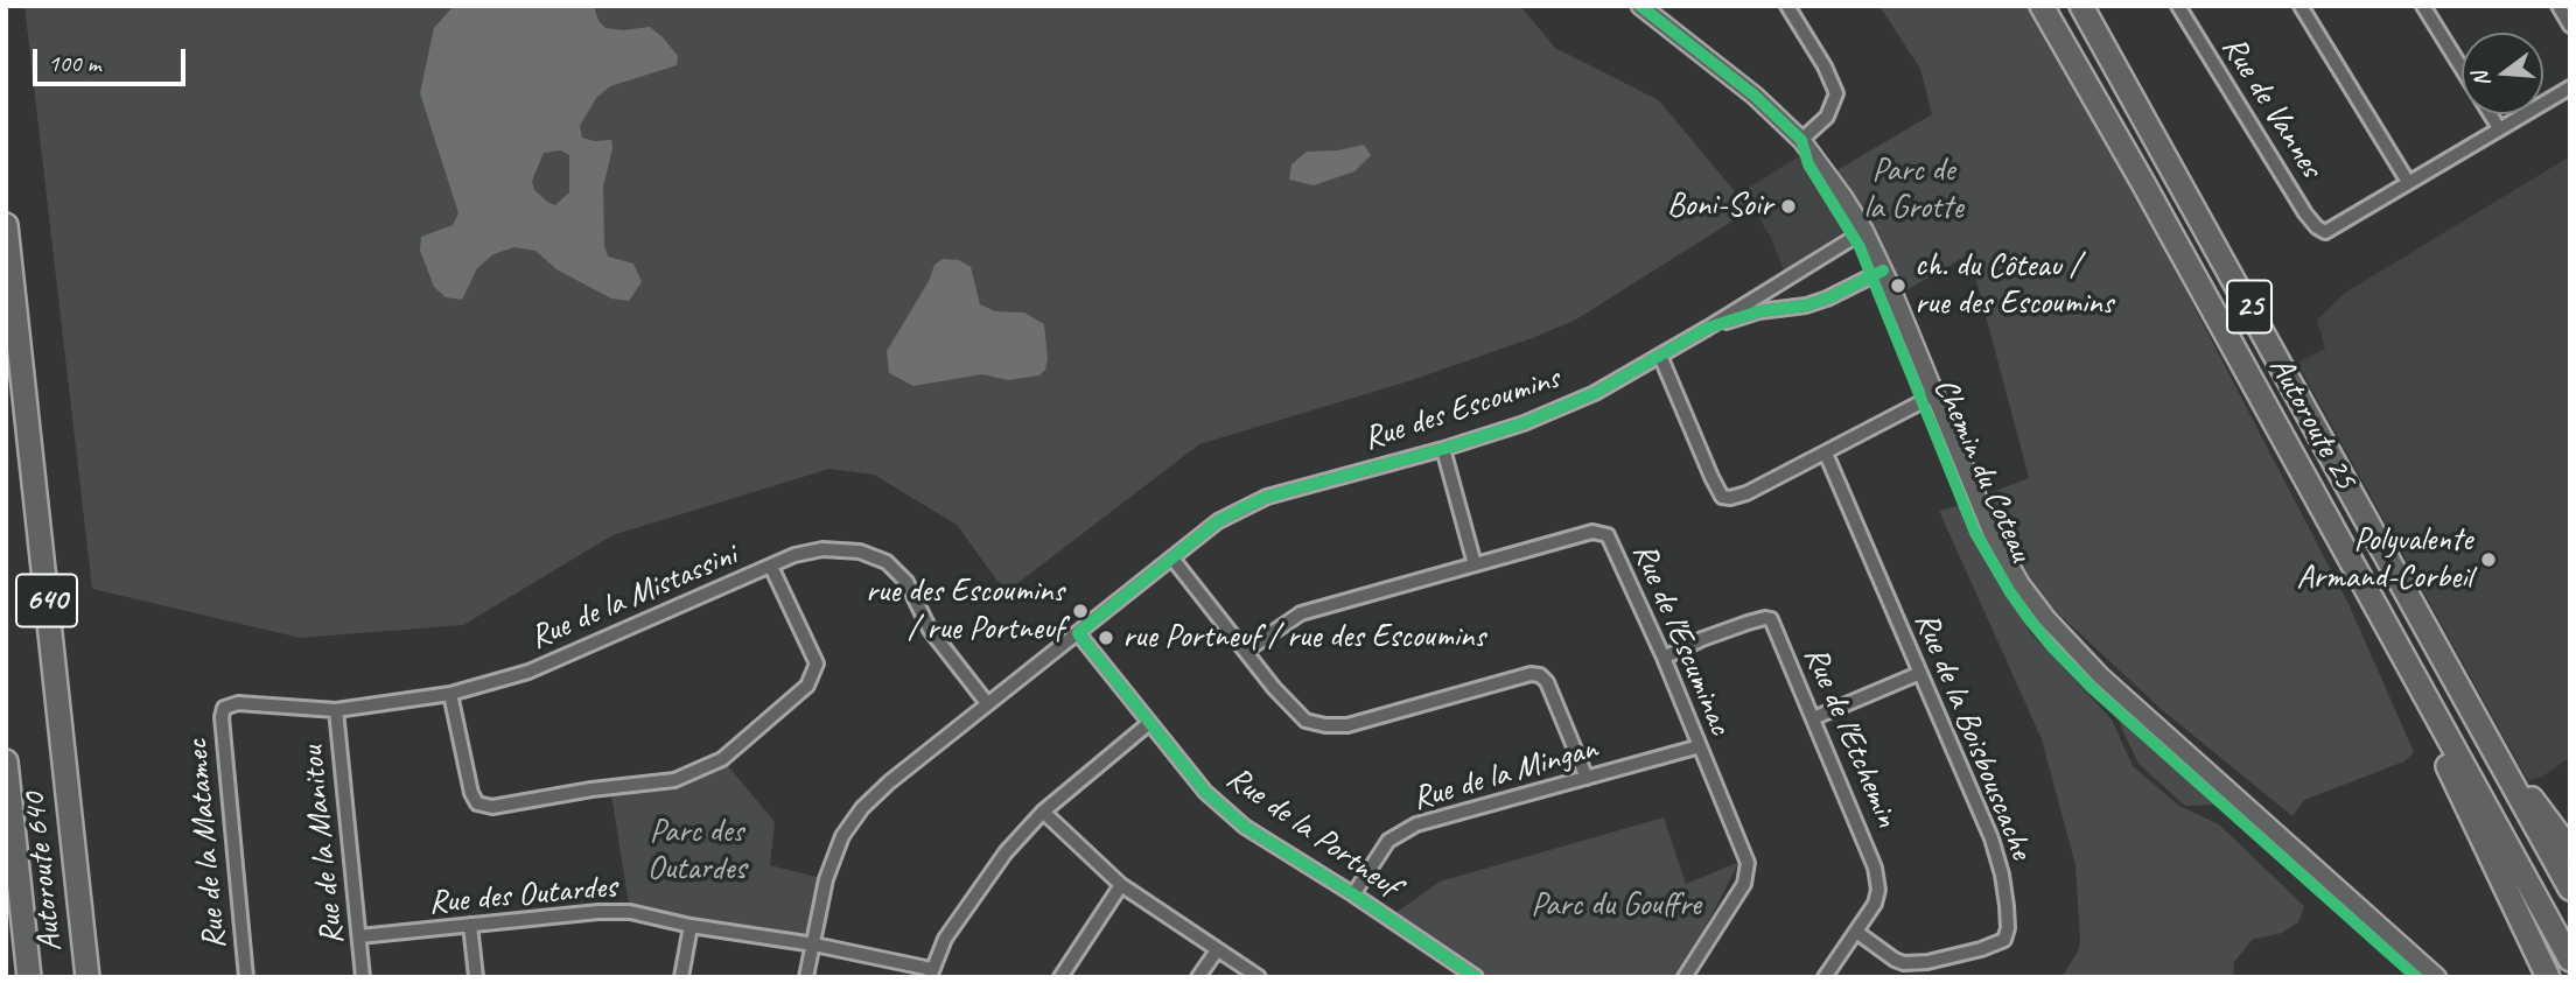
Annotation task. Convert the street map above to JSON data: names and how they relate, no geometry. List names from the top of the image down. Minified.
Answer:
{"streets":{"highway":["25","Autoroute 25","640","Autoroute 640"],"street":["Rue de Vannes","Rue des Escoumins","Chemin du Coteau","Rue de la Mistassini","Rue de l'Escuminac","Rue de la Boisbouscache","Rue de l'Etchemin","Rue de la Mingan","Rue de la Portneuf","Rue de la Matamec","Rue de la Manitou","Rue des Outardes"]},"crossings":[["Rue des Escoumins","Chemin du Coteau"],["Rue des Escoumins","Rue de la Mistassini"],["Rue des Escoumins","Rue de la Portneuf"],["Rue des Escoumins","Rue des Outardes"],["Rue de la Mistassini","Rue de la Matamec"],["Rue de la Mistassini","Rue de la Manitou"],["Rue de l'Escuminac","Rue de l'Etchemin"],["Rue de l'Escuminac","Rue de la Mingan"],["Rue de la Boisbouscache","Rue de l'Etchemin"],["Rue de la Mingan","Rue de la Portneuf"],["Rue de la Manitou","Rue des Outardes"]],"parks":["Parc de la Grotte","Parc des Outardes","Parc du Gouffre"],"places":["Boni-Soir","ch. du Côteau / rue des Escoumins","Polyvalente Armand-Corbeil","rue des Escoumins / rue Portneuf","rue Portneuf / rue des Escoumins"],"scale_bar":"100 m","north":"left"}
